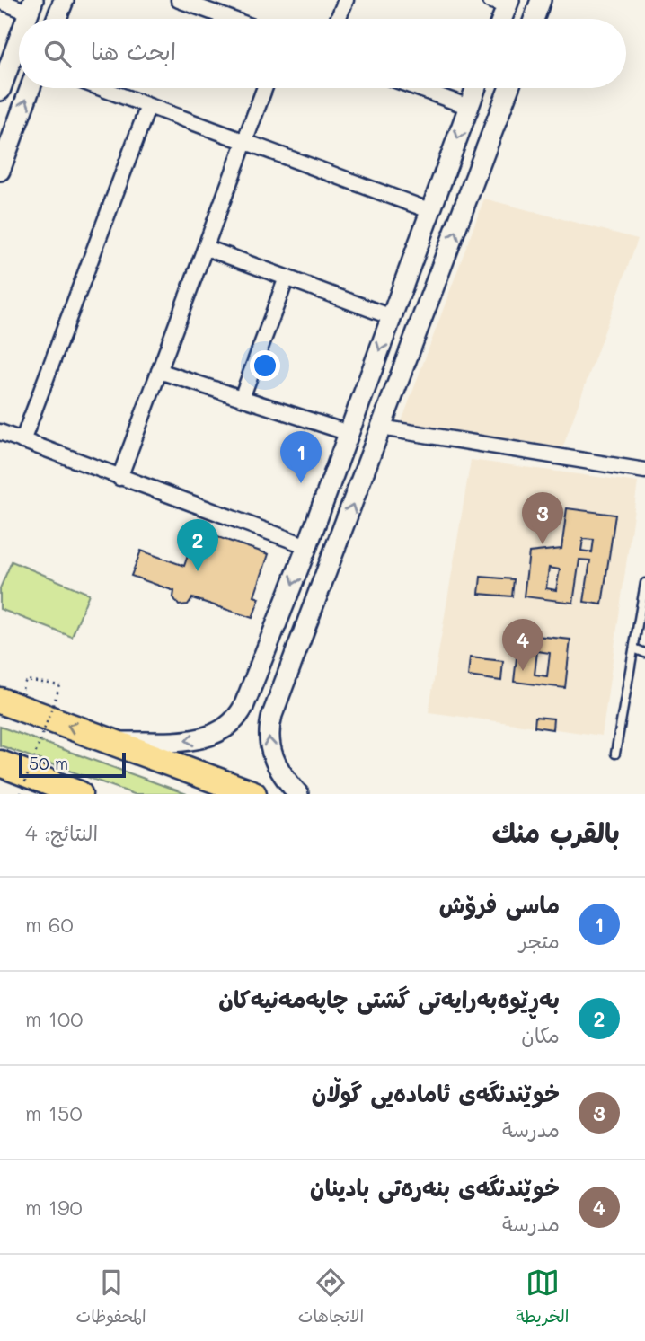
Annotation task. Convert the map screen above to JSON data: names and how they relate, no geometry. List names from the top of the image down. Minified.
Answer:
{"scale_bar":"50 m","page":{"search":"ابحث هنا","pins":["1","3","2","4"],"scale":"50 m","heading":["بالقرب منك","النتائج: 4"],"list":[{"mark":"1","name":"ماسی فرۆش","note":"متجر","value":"60 m"},{"mark":"2","name":"بەڕێوەبەرایەتی گشتی چاپەمەنیەکان","note":"مكان","value":"100 m"},{"mark":"3","name":"خوێندنگەی ئامادەیی گوڵان","note":"مدرسة","value":"150 m"},{"mark":"4","name":"خوێندنگەی بنەرەتی بادینان","note":"مدرسة","value":"190 m"}],"nav":["الخريطة","الاتجاهات","المحفوظات"]}}
